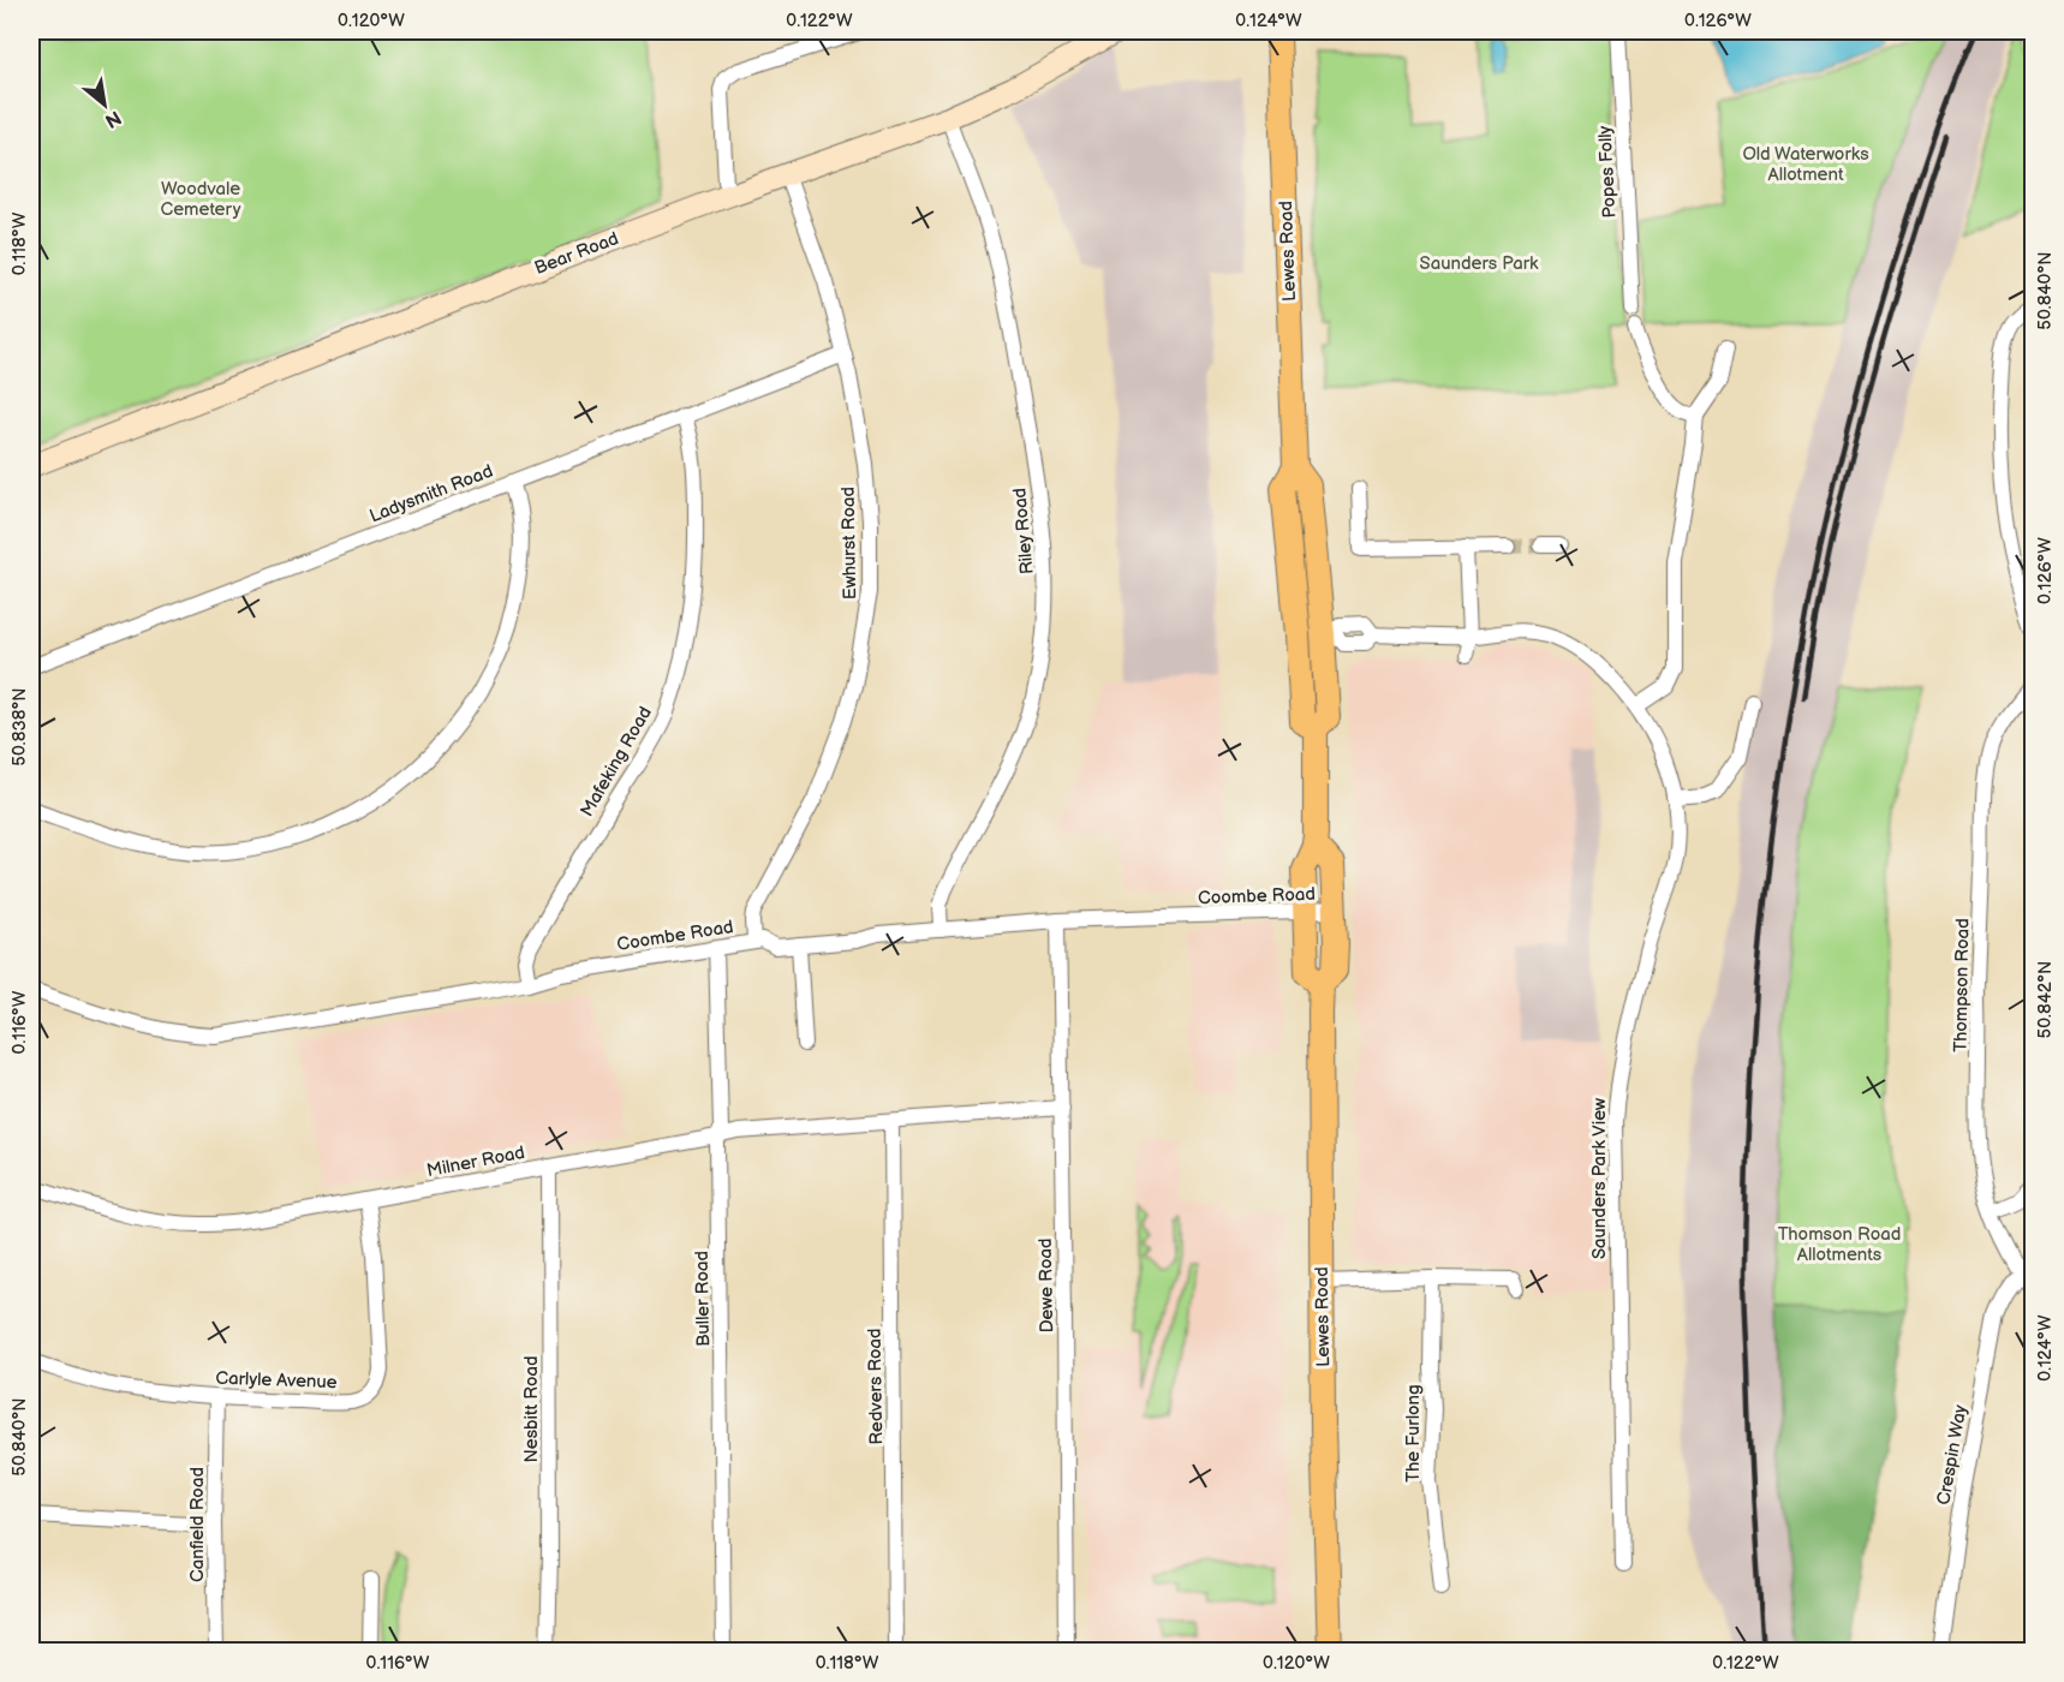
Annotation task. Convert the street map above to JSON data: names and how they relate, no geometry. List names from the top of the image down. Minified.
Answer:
{"streets":{"main road":["Lewes Road"],"street":["Popes Folly","Bear Road","Ladysmith Road","Riley Road","Ewhurst Road","Mafeking Road","Coombe Road","Thompson Road","Milner Road","Saunders Park View","Dewe Road","Buller Road","Carlyle Avenue","Redvers Road","Nesbitt Road","The Furlong","Crespin Way","Canfield Road"]},"crossings":[["Lewes Road","Coombe Road"],["Lewes Road","Saunders Park View"],["Bear Road","Riley Road"],["Bear Road","Ewhurst Road"],["Ladysmith Road","Ewhurst Road"],["Ladysmith Road","Mafeking Road"],["Riley Road","Coombe Road"],["Ewhurst Road","Coombe Road"],["Mafeking Road","Coombe Road"],["Coombe Road","Dewe Road"],["Coombe Road","Buller Road"],["Thompson Road","Crespin Way"],["Milner Road","Dewe Road"],["Milner Road","Buller Road"],["Milner Road","Carlyle Avenue"],["Milner Road","Redvers Road"],["Milner Road","Nesbitt Road"],["Carlyle Avenue","Canfield Road"]],"parks":["Old Waterworks Allotment","Woodvale Cemetery","Saunders Park","Thomson Road Allotments"],"north":"bottom right","coordinates":["0.120°W","0.122°W","0.124°W","0.126°W","0.118°W","50.840°N","50.838°N","50.842°N","0.116°W"]}
